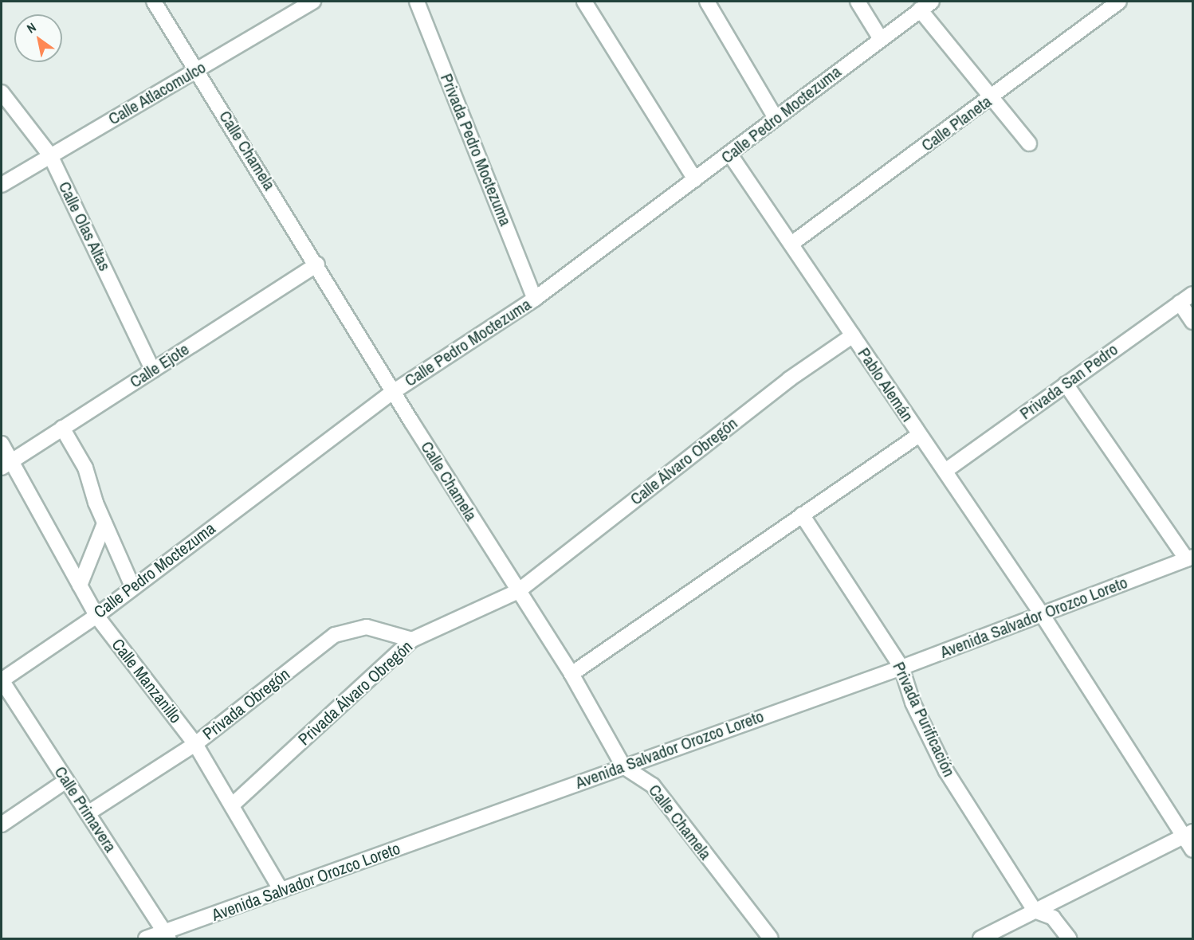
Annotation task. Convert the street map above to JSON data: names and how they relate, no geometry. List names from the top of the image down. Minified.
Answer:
{"streets":{"street":["Calle Atlacomulco","Calle Pedro Moctezuma","Calle Planeta","Privada Pedro Moctezuma","Calle Chamela","Calle Olas Altas","Calle Ejote","Privada San Pedro","Pablo Alemán","Calle Álvaro Obregón","Avenida Salvador Orozco Loreto","Calle Manzanillo","Privada Álvaro Obregón","Privada Obregón","Privada Purificación","Calle Primavera"]},"crossings":[["Calle Atlacomulco","Calle Chamela"],["Calle Atlacomulco","Calle Olas Altas"],["Calle Pedro Moctezuma","Privada Pedro Moctezuma"],["Calle Pedro Moctezuma","Calle Chamela"],["Calle Pedro Moctezuma","Pablo Alemán"],["Calle Pedro Moctezuma","Calle Manzanillo"],["Calle Pedro Moctezuma","Calle Primavera"],["Calle Planeta","Pablo Alemán"],["Calle Chamela","Calle Ejote"],["Calle Chamela","Calle Álvaro Obregón"],["Calle Chamela","Avenida Salvador Orozco Loreto"],["Calle Chamela","Privada Álvaro Obregón"],["Calle Olas Altas","Calle Ejote"],["Calle Ejote","Calle Manzanillo"],["Privada San Pedro","Pablo Alemán"],["Pablo Alemán","Calle Álvaro Obregón"],["Pablo Alemán","Avenida Salvador Orozco Loreto"],["Calle Álvaro Obregón","Privada Álvaro Obregón"],["Avenida Salvador Orozco Loreto","Calle Manzanillo"],["Avenida Salvador Orozco Loreto","Privada Purificación"],["Avenida Salvador Orozco Loreto","Calle Primavera"],["Calle Manzanillo","Privada Álvaro Obregón"],["Calle Manzanillo","Privada Obregón"],["Privada Álvaro Obregón","Privada Obregón"],["Privada Obregón","Calle Primavera"]],"north":"top left"}
